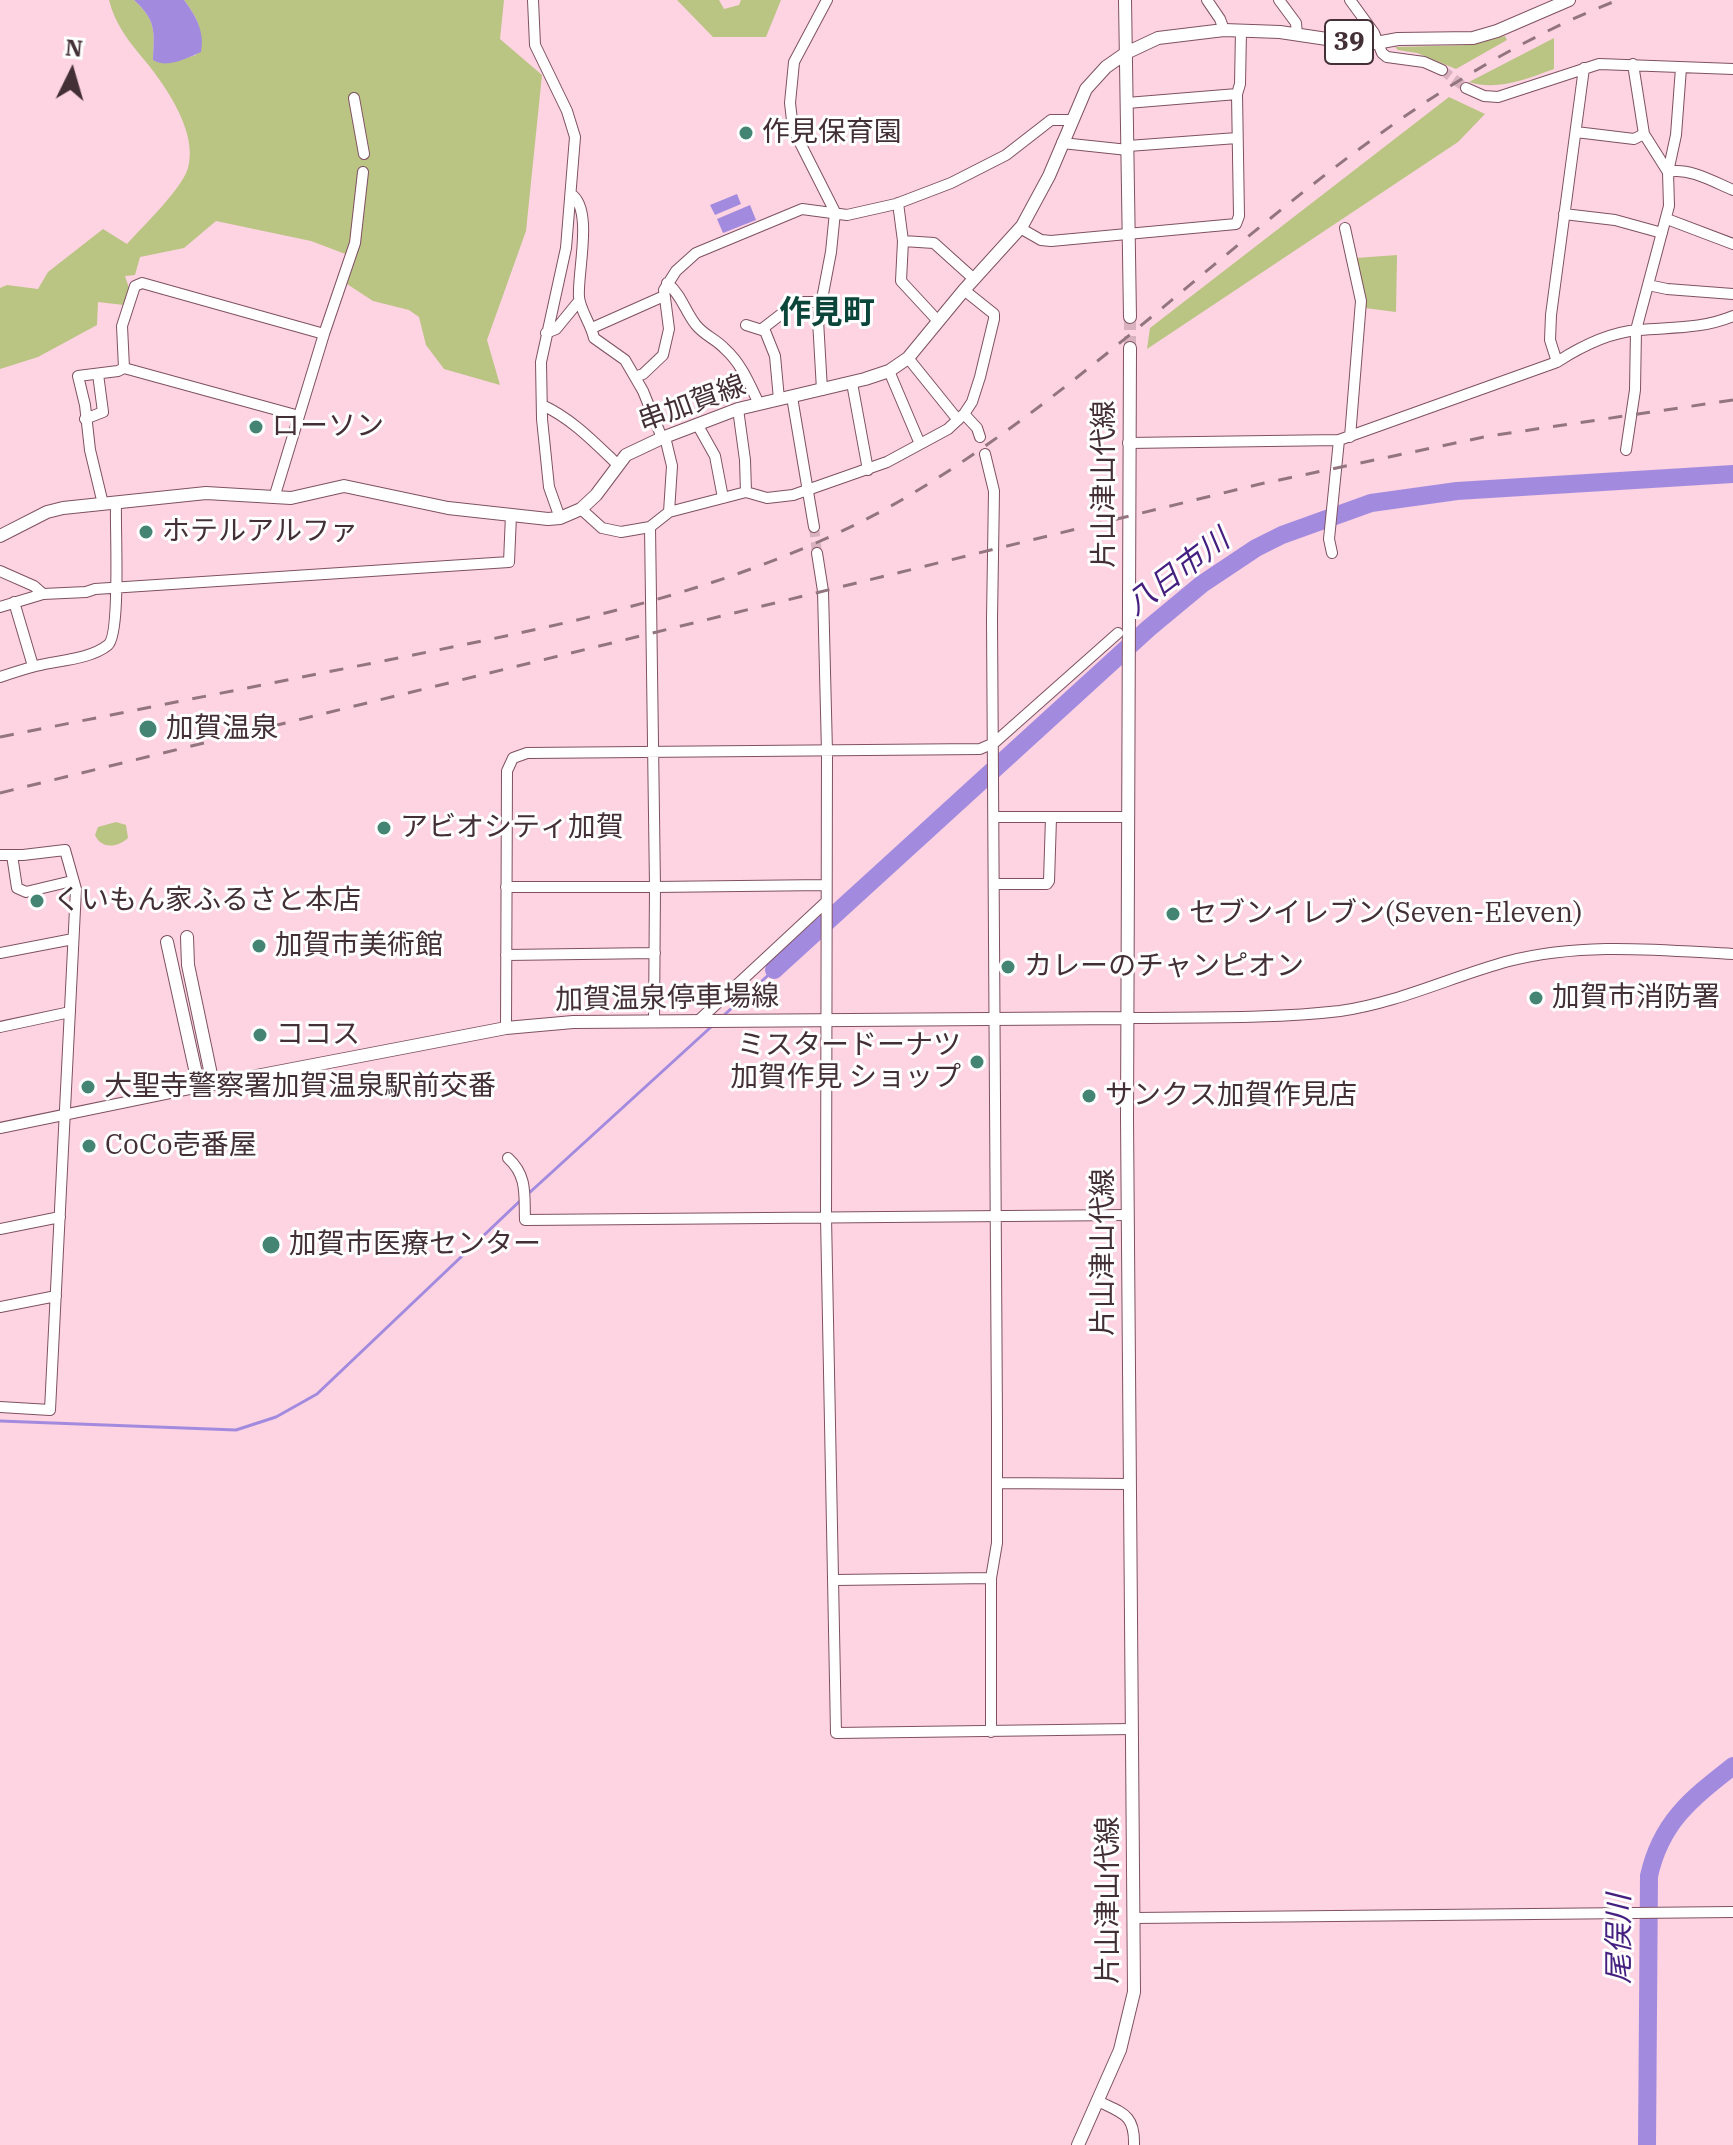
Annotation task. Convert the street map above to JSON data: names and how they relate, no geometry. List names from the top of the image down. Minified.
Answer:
{"streets":{"main road":["39","串加賀線","片山津山代線","加賀温泉停車場線"]},"crossings":[["39","串加賀線"],["片山津山代線","加賀温泉停車場線"]],"districts":["作見町"],"water":["八日市川","尾俣川"],"places":["作見保育園","ローソン","ホテルアルファ","加賀温泉","アビオシティ加賀","くいもん家ふるさと本店","セブンイレブン(Seven-Eleven)","加賀市美術館","カレーのチャンピオン","加賀市消防署","ココス","ミスタードーナツ 加賀作見 ショップ","大聖寺警察署加賀温泉駅前交番","サンクス加賀作見店","CoCo壱番屋","加賀市医療センター"],"north":"top"}
